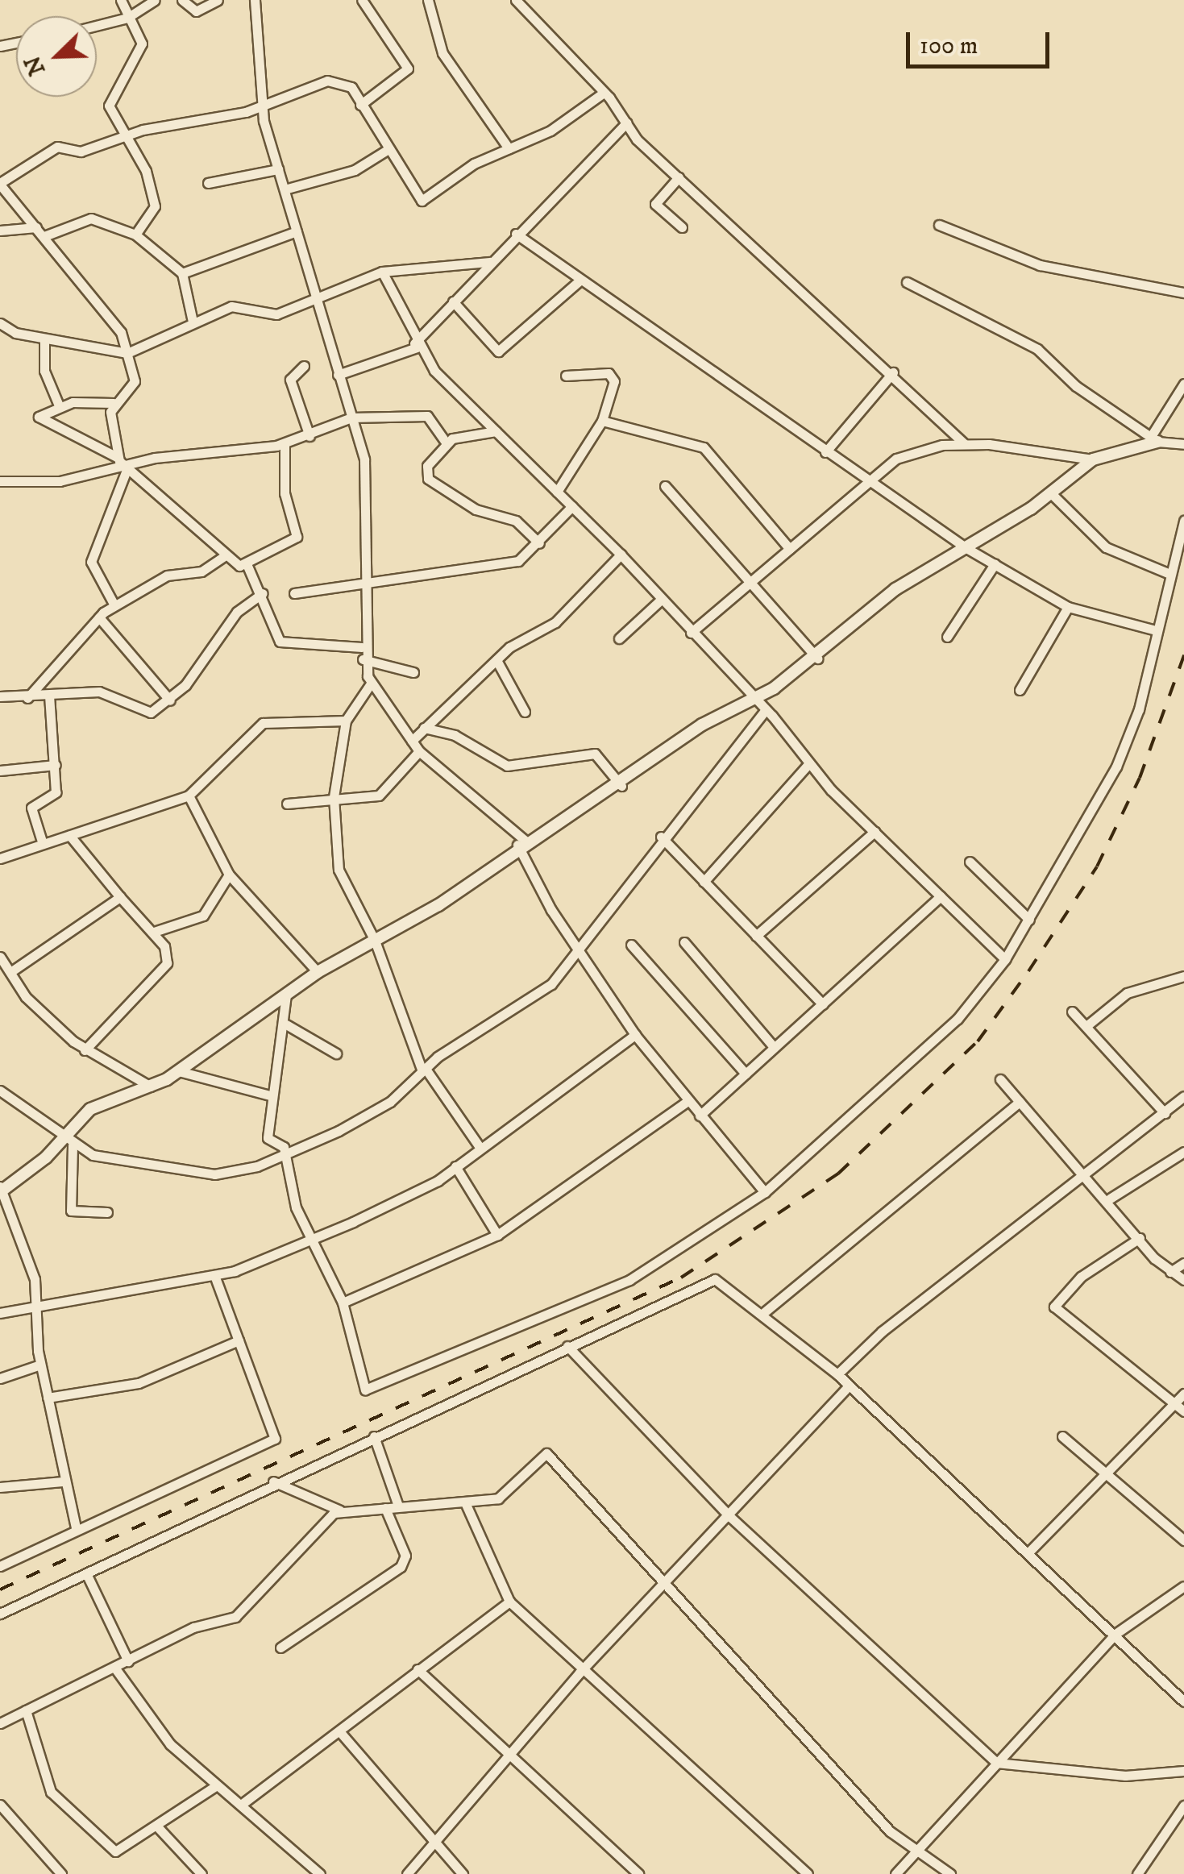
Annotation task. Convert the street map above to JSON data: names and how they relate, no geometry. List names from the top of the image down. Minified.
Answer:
{"scale_bar":"100 m","north":"bottom left"}
